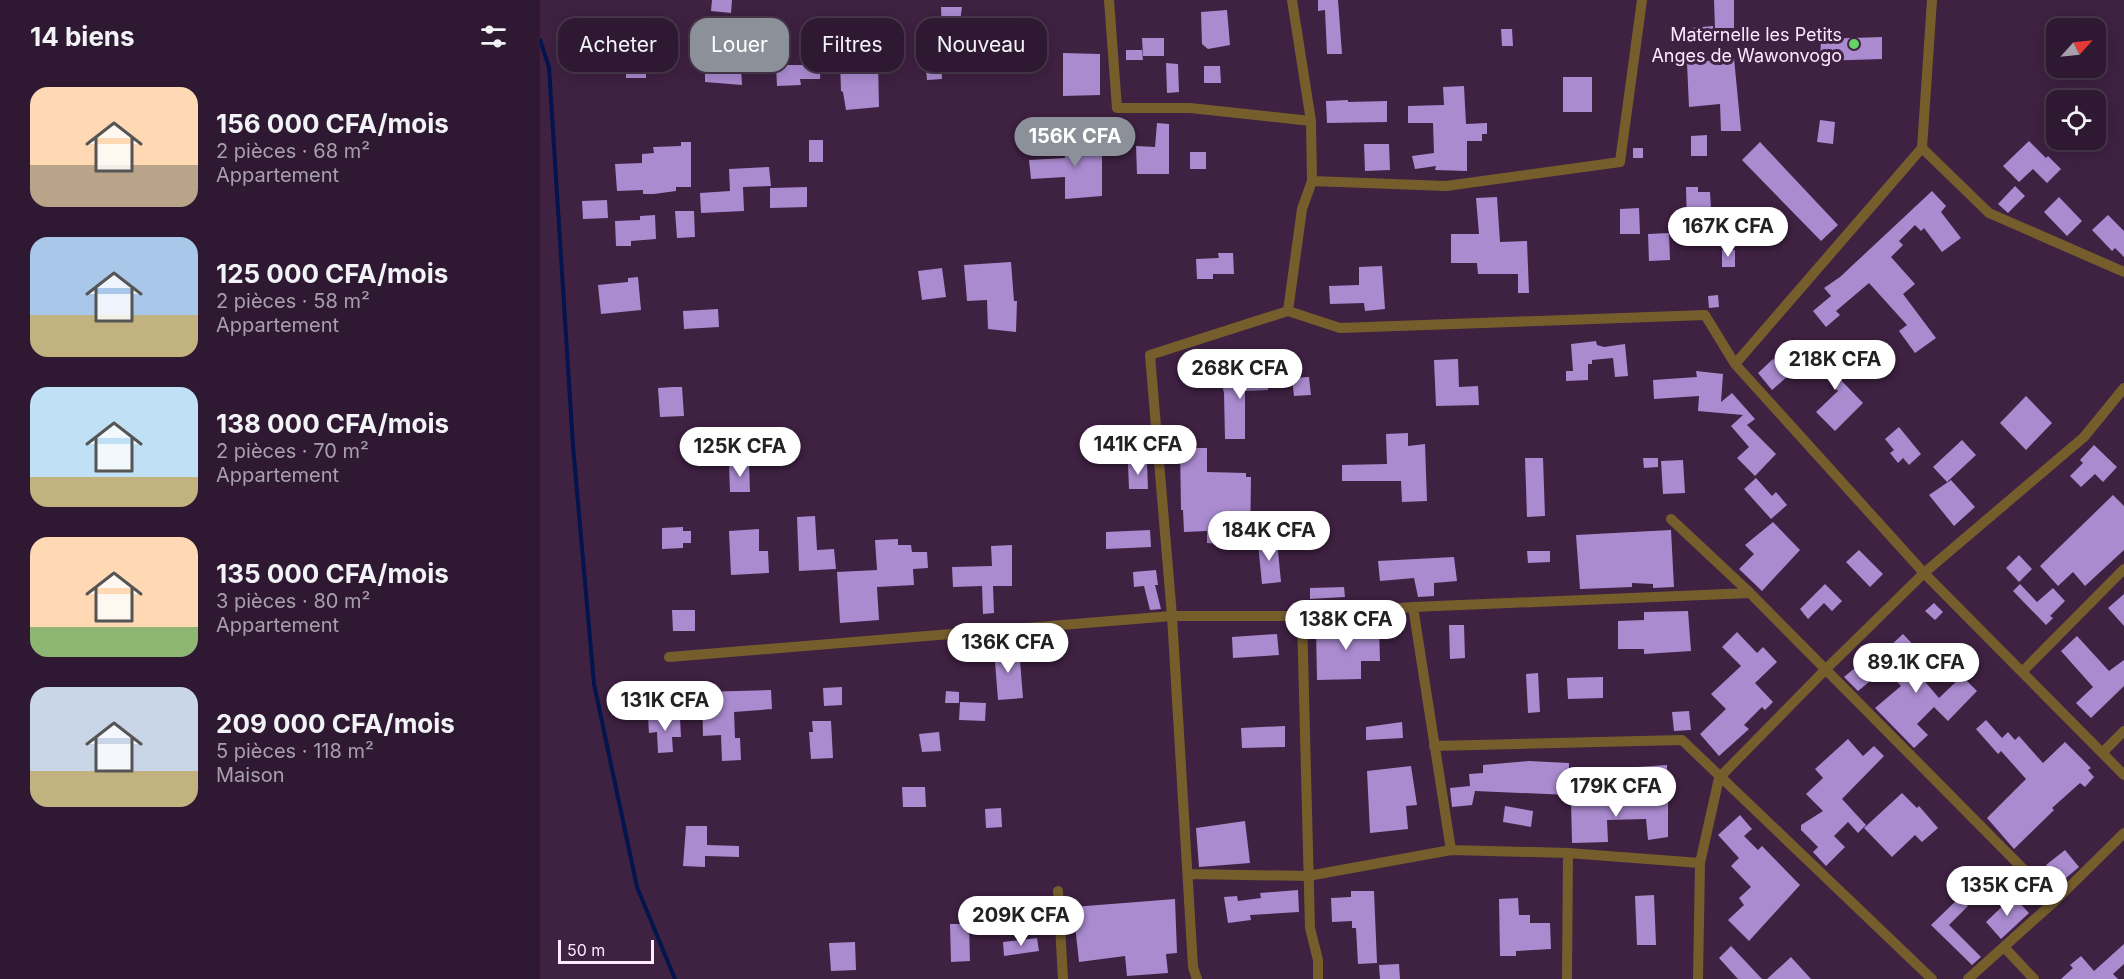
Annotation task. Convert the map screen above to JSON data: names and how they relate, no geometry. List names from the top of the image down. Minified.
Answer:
{"places":["Maternelle les Petits Anges de Wawonvogo"],"scale_bar":"50 m","north":"top right","page":{"heading":"14 biens","chip":["Acheter","Louer","Filtres","Nouveau"],"list":[{"name":"156 000 CFA/mois","note":"2 pièces · 68 m² · Appartement"},{"name":"125 000 CFA/mois","note":"2 pièces · 58 m² · Appartement"},{"name":"138 000 CFA/mois","note":"2 pièces · 70 m² · Appartement"},{"name":"135 000 CFA/mois","note":"3 pièces · 80 m² · Appartement"},{"name":"209 000 CFA/mois","note":"5 pièces · 118 m² · Maison"}],"price":["156K CFA","167K CFA","218K CFA","268K CFA","141K CFA","125K CFA","184K CFA","138K CFA","136K CFA","89.1K CFA","131K CFA","179K CFA","135K CFA","209K CFA"],"scale":"50 m"}}
